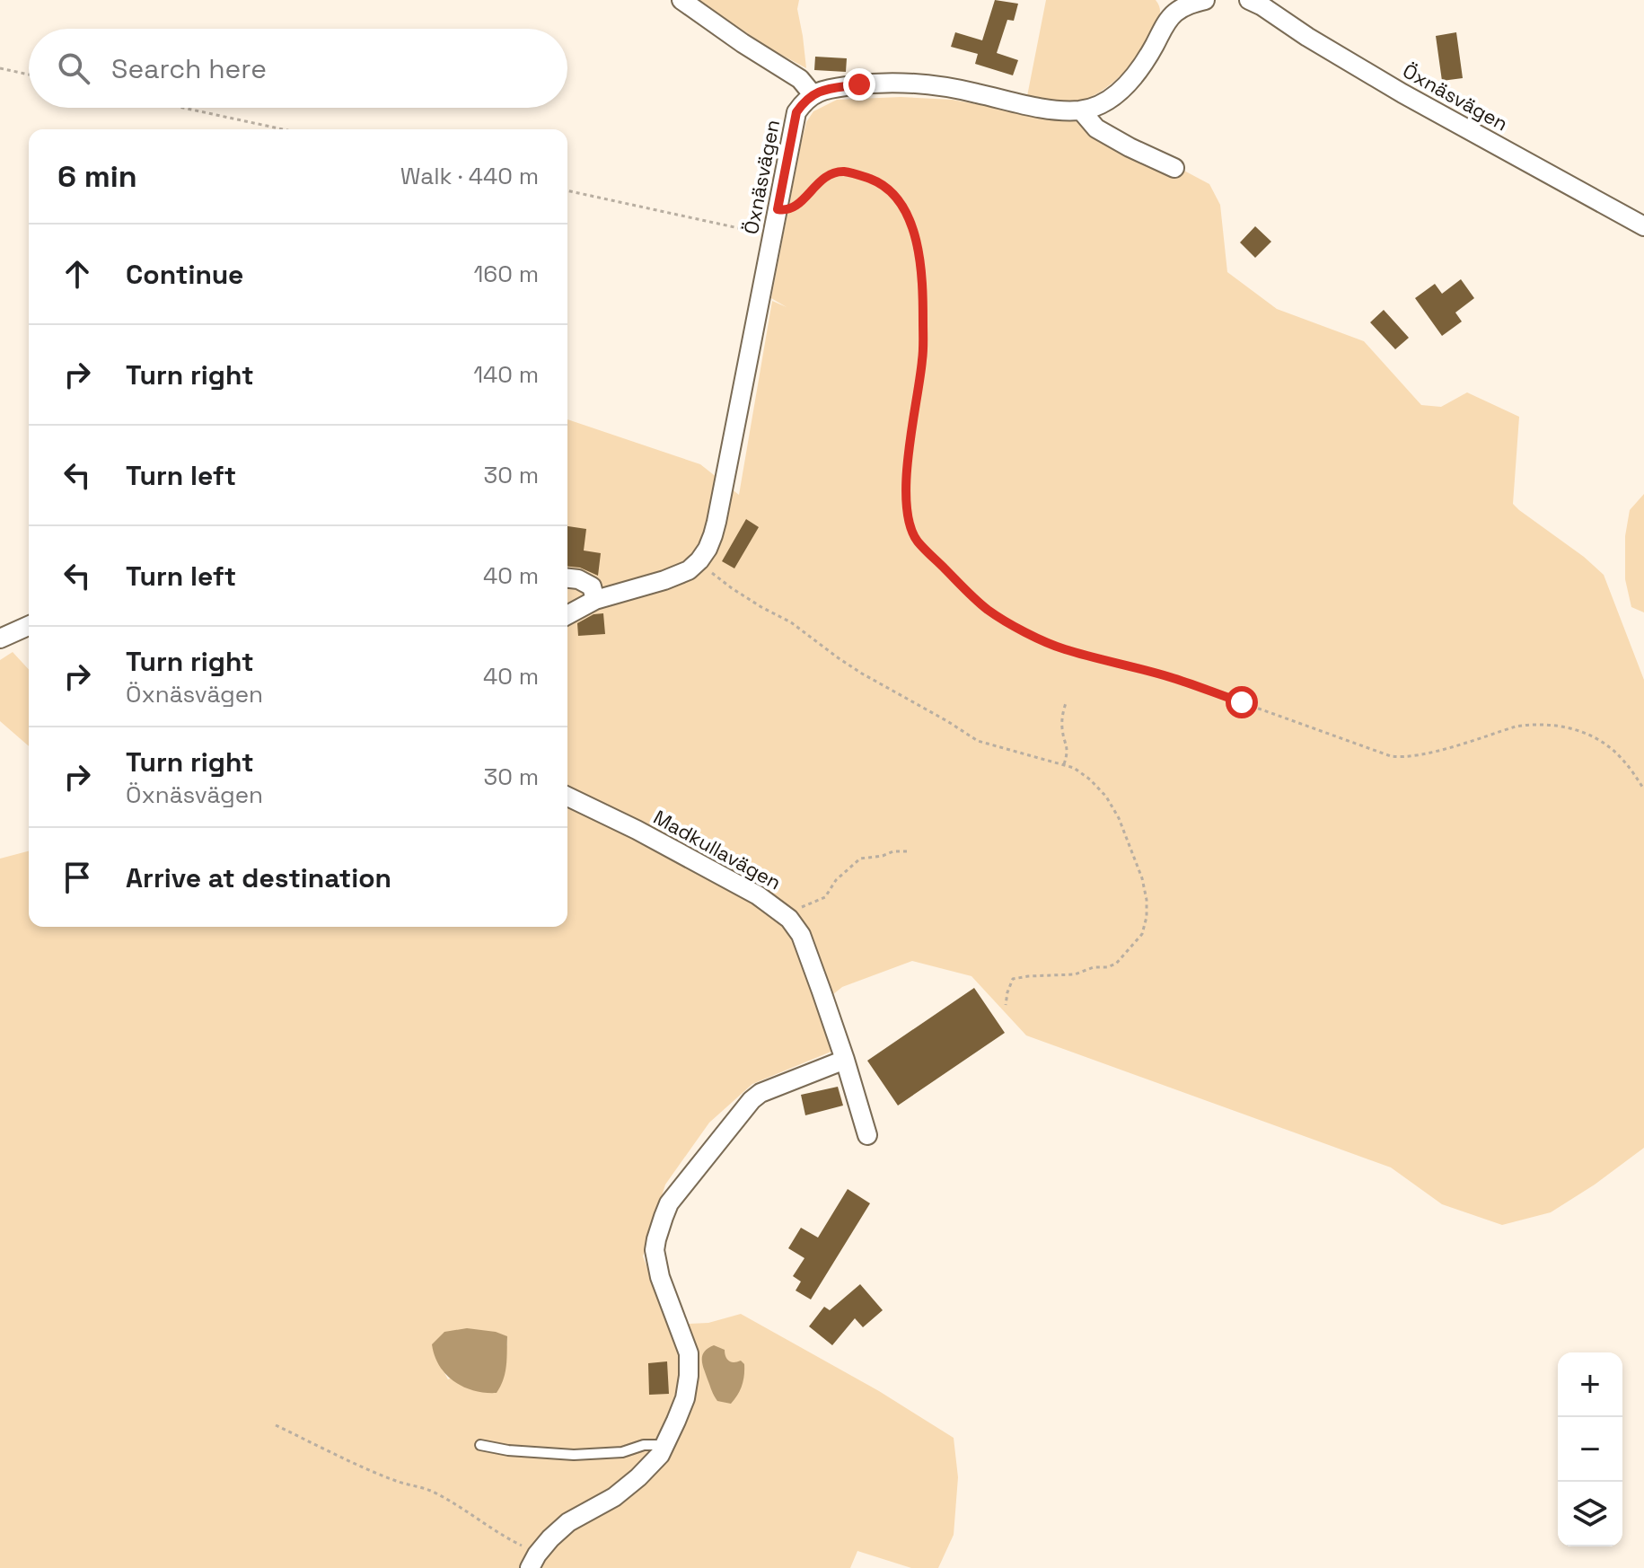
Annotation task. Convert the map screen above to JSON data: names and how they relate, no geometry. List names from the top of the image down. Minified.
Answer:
{"streets":{"street":["Öxnäsvägen","Madkullavägen"]},"page":{"search":"Search here","heading":["6 min","Walk · 440 m"],"list":[["Continue","160 m"],["Turn right","140 m"],["Turn left","30 m"],["Turn left","40 m"],["Turn right","Öxnäsvägen","40 m"],["Turn right","Öxnäsvägen","30 m"],"Arrive at destination"],"map_buttons":["+","−"]}}
